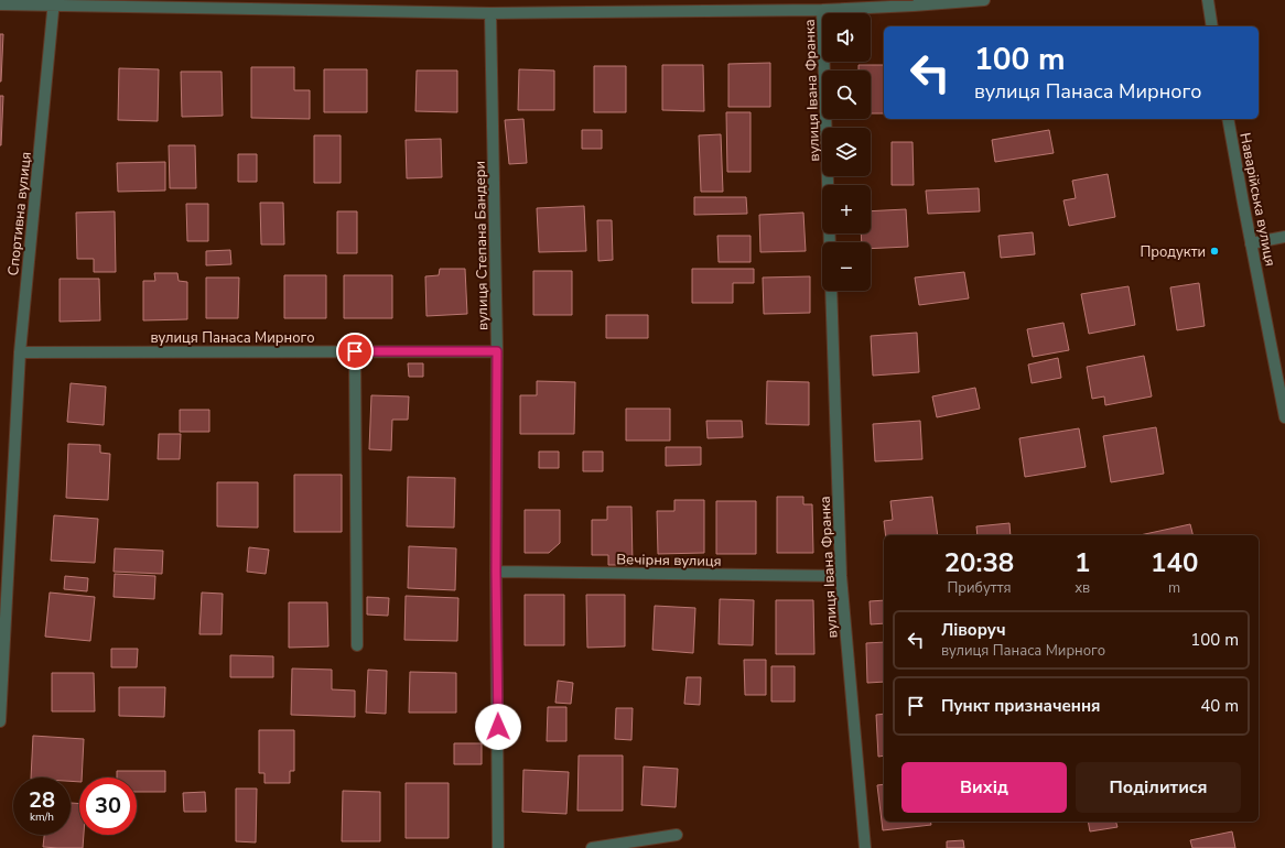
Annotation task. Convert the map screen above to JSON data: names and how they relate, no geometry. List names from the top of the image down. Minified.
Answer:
{"streets":{"street":["вулиця Івана Франка","Наварійська вулиця","Спортивна вулиця","вулиця Степана Бандери","вулиця Панаса Мирного","Вечірня вулиця"]},"crossings":[["вулиця Івана Франка","Вечірня вулиця"],["Спортивна вулиця","вулиця Панаса Мирного"],["вулиця Степана Бандери","вулиця Панаса Мирного"],["вулиця Степана Бандери","Вечірня вулиця"]],"places":["Продукти"],"page":{"map_buttons":["+","−"],"turn":["100 m","вулиця Панаса Мирного"],"eta":["20:38","Прибуття","1","хв","140","m"],"list":[{"name":"Ліворуч","note":"вулиця Панаса Мирного","value":"100 m"},{"name":"Пункт призначення","value":"40 m"}],"buttons":["Вихід","Поділитися"],"speed":"28 km/h","limit":"30"}}
